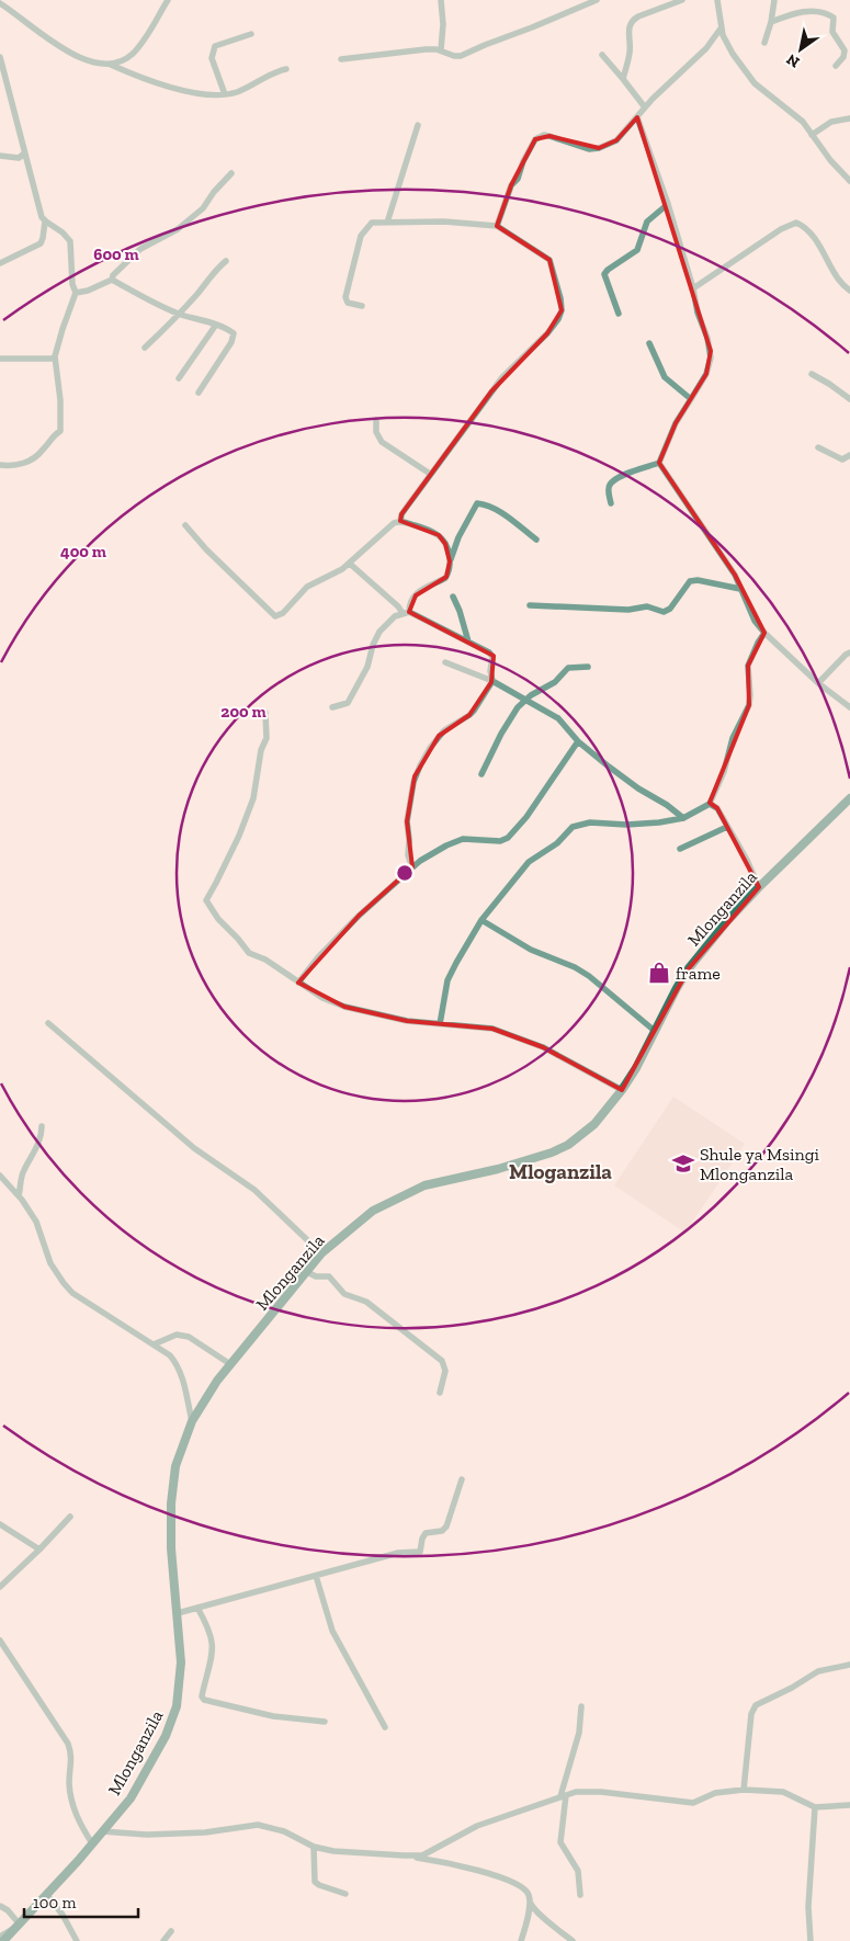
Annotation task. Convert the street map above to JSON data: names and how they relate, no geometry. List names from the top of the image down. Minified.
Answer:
{"streets":{"street":["Mlonganzila"]},"districts":["Mloganzila"],"places":{"shop":["frame"],"school or university":["Shule ya Msingi Mlonganzila"]},"scale_bar":"100 m","north":"bottom left","rings":["600 m","400 m","200 m"]}
